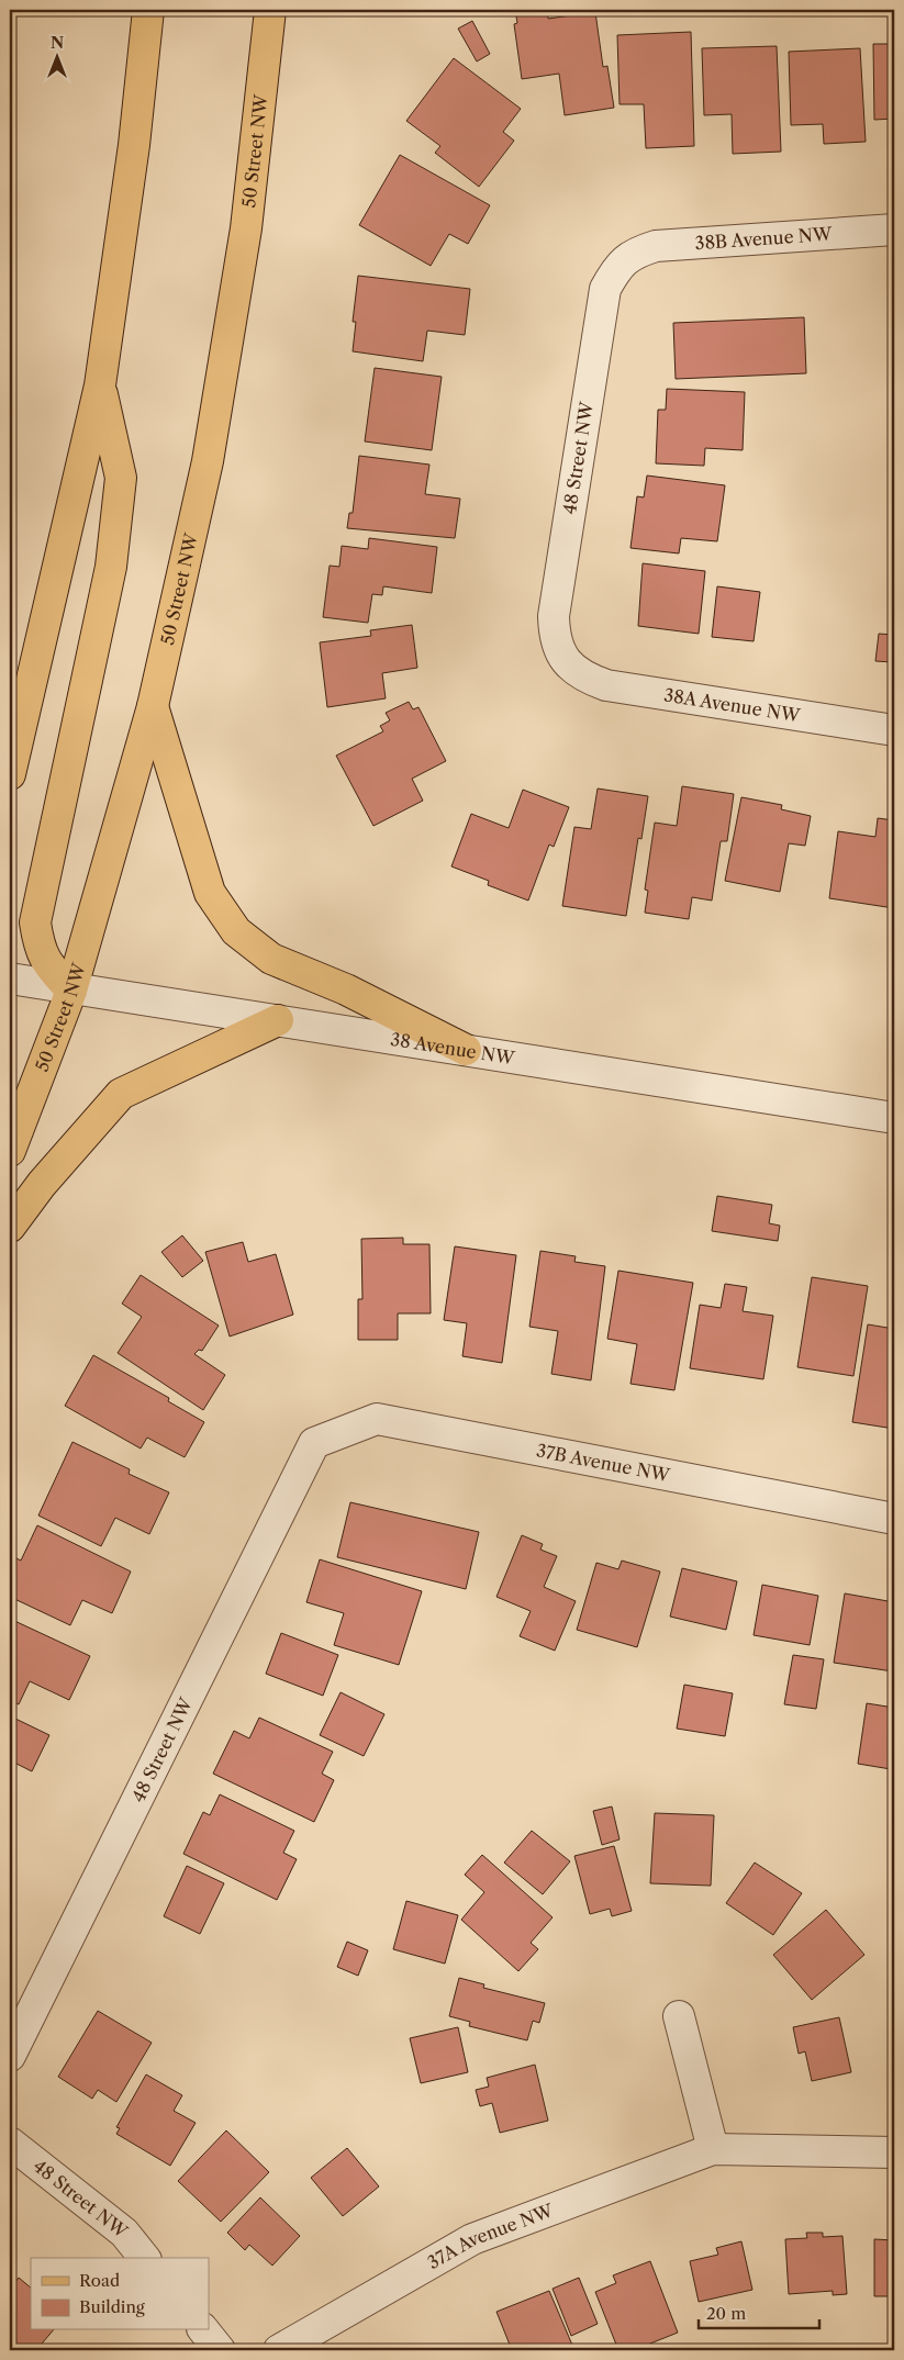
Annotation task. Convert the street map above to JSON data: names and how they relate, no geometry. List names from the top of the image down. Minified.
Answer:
{"streets":{"main road":["50 Street NW"],"street":["38B Avenue NW","48 Street NW","38A Avenue NW","38 Avenue NW","37B Avenue NW","37A Avenue NW"]},"crossings":[["50 Street NW","38 Avenue NW"],["38B Avenue NW","48 Street NW"],["48 Street NW","38A Avenue NW"],["48 Street NW","37B Avenue NW"]],"legend":["Road","Building"],"scale_bar":"20 m","north":"top"}
